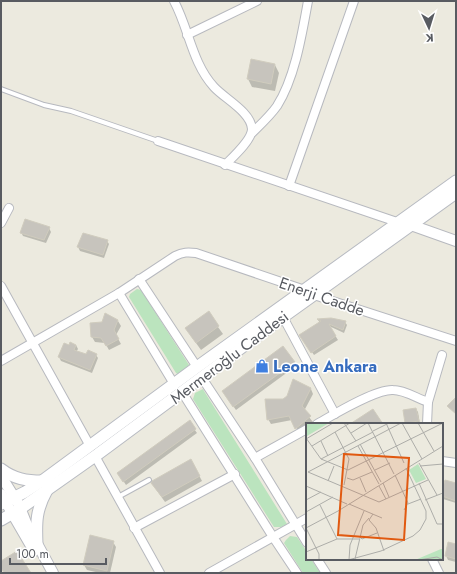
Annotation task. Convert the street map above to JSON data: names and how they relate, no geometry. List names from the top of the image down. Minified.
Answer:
{"streets":{"main road":["Mermeroğlu Caddesi"],"street":["Enerji Cadde"]},"crossings":[["Enerji Cadde","Mermeroğlu Caddesi"]],"places":{"shop":["Leone Ankara"]},"scale_bar":"100 m","north":"bottom"}
